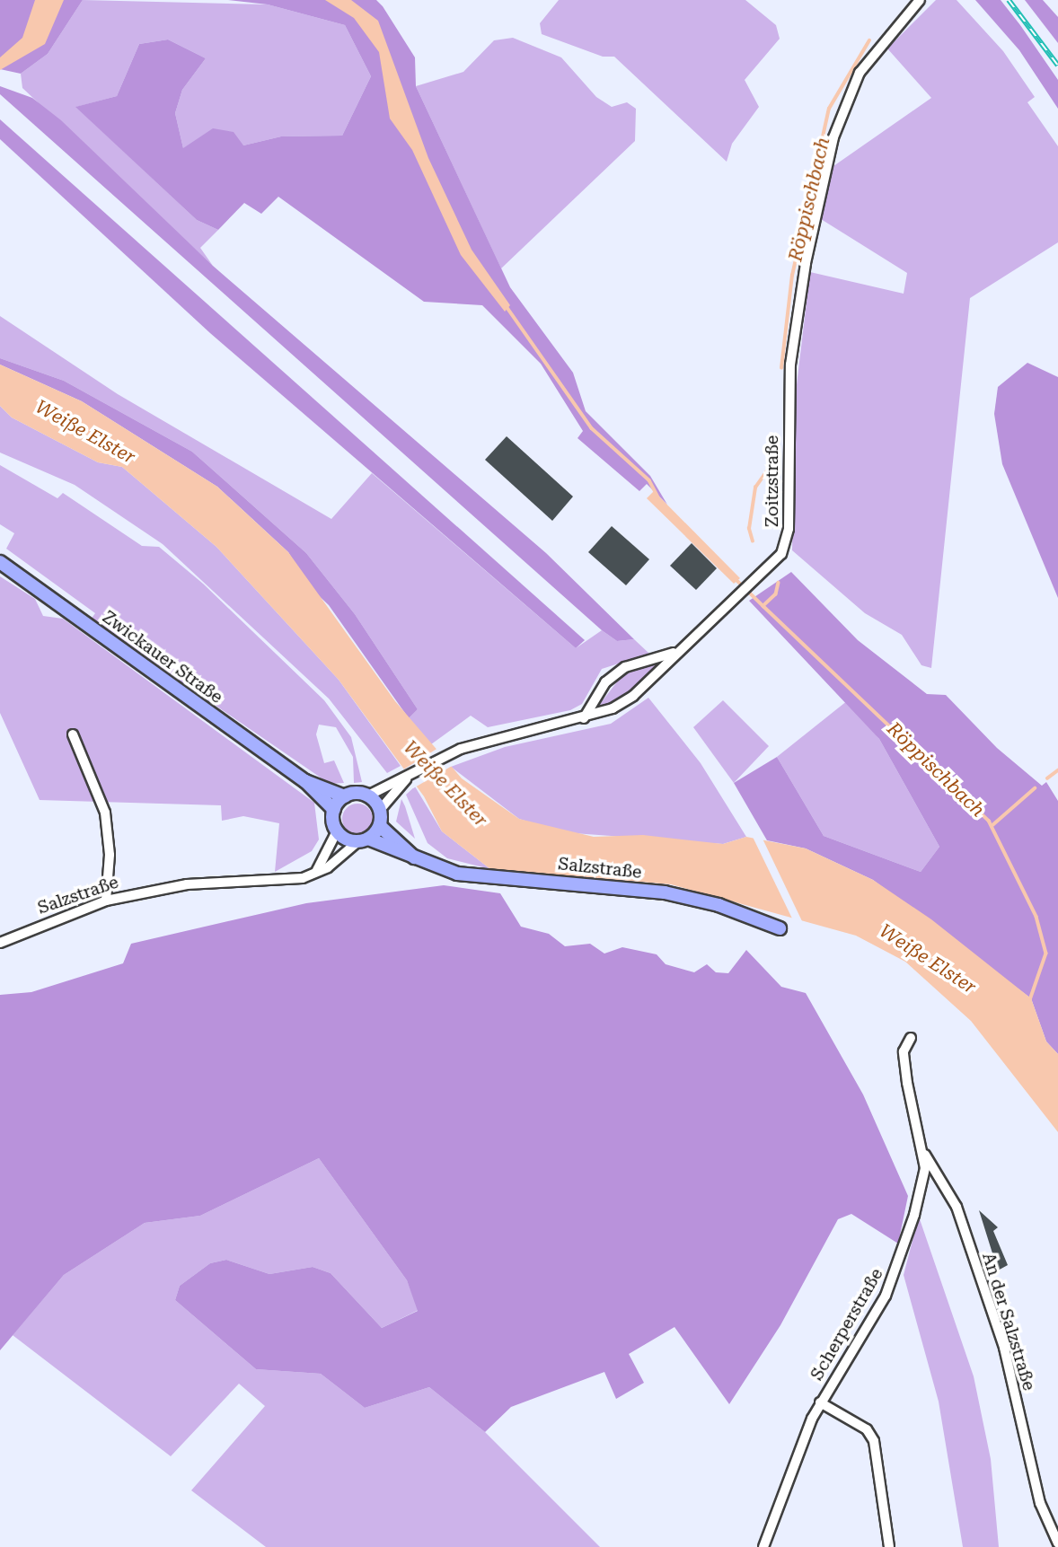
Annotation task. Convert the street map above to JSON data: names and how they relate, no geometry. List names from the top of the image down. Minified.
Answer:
{"streets":{"main road":["Zwickauer Straße","Salzstraße"],"street":["Zoitzstraße","An der Salzstraße","Scherperstraße"]},"crossings":[["Zoitzstraße","Zwickauer Straße"],["Zoitzstraße","Salzstraße"],["Zwickauer Straße","Salzstraße"],["An der Salzstraße","Scherperstraße"]],"water":["Röppischbach","Weiße Elster"]}
